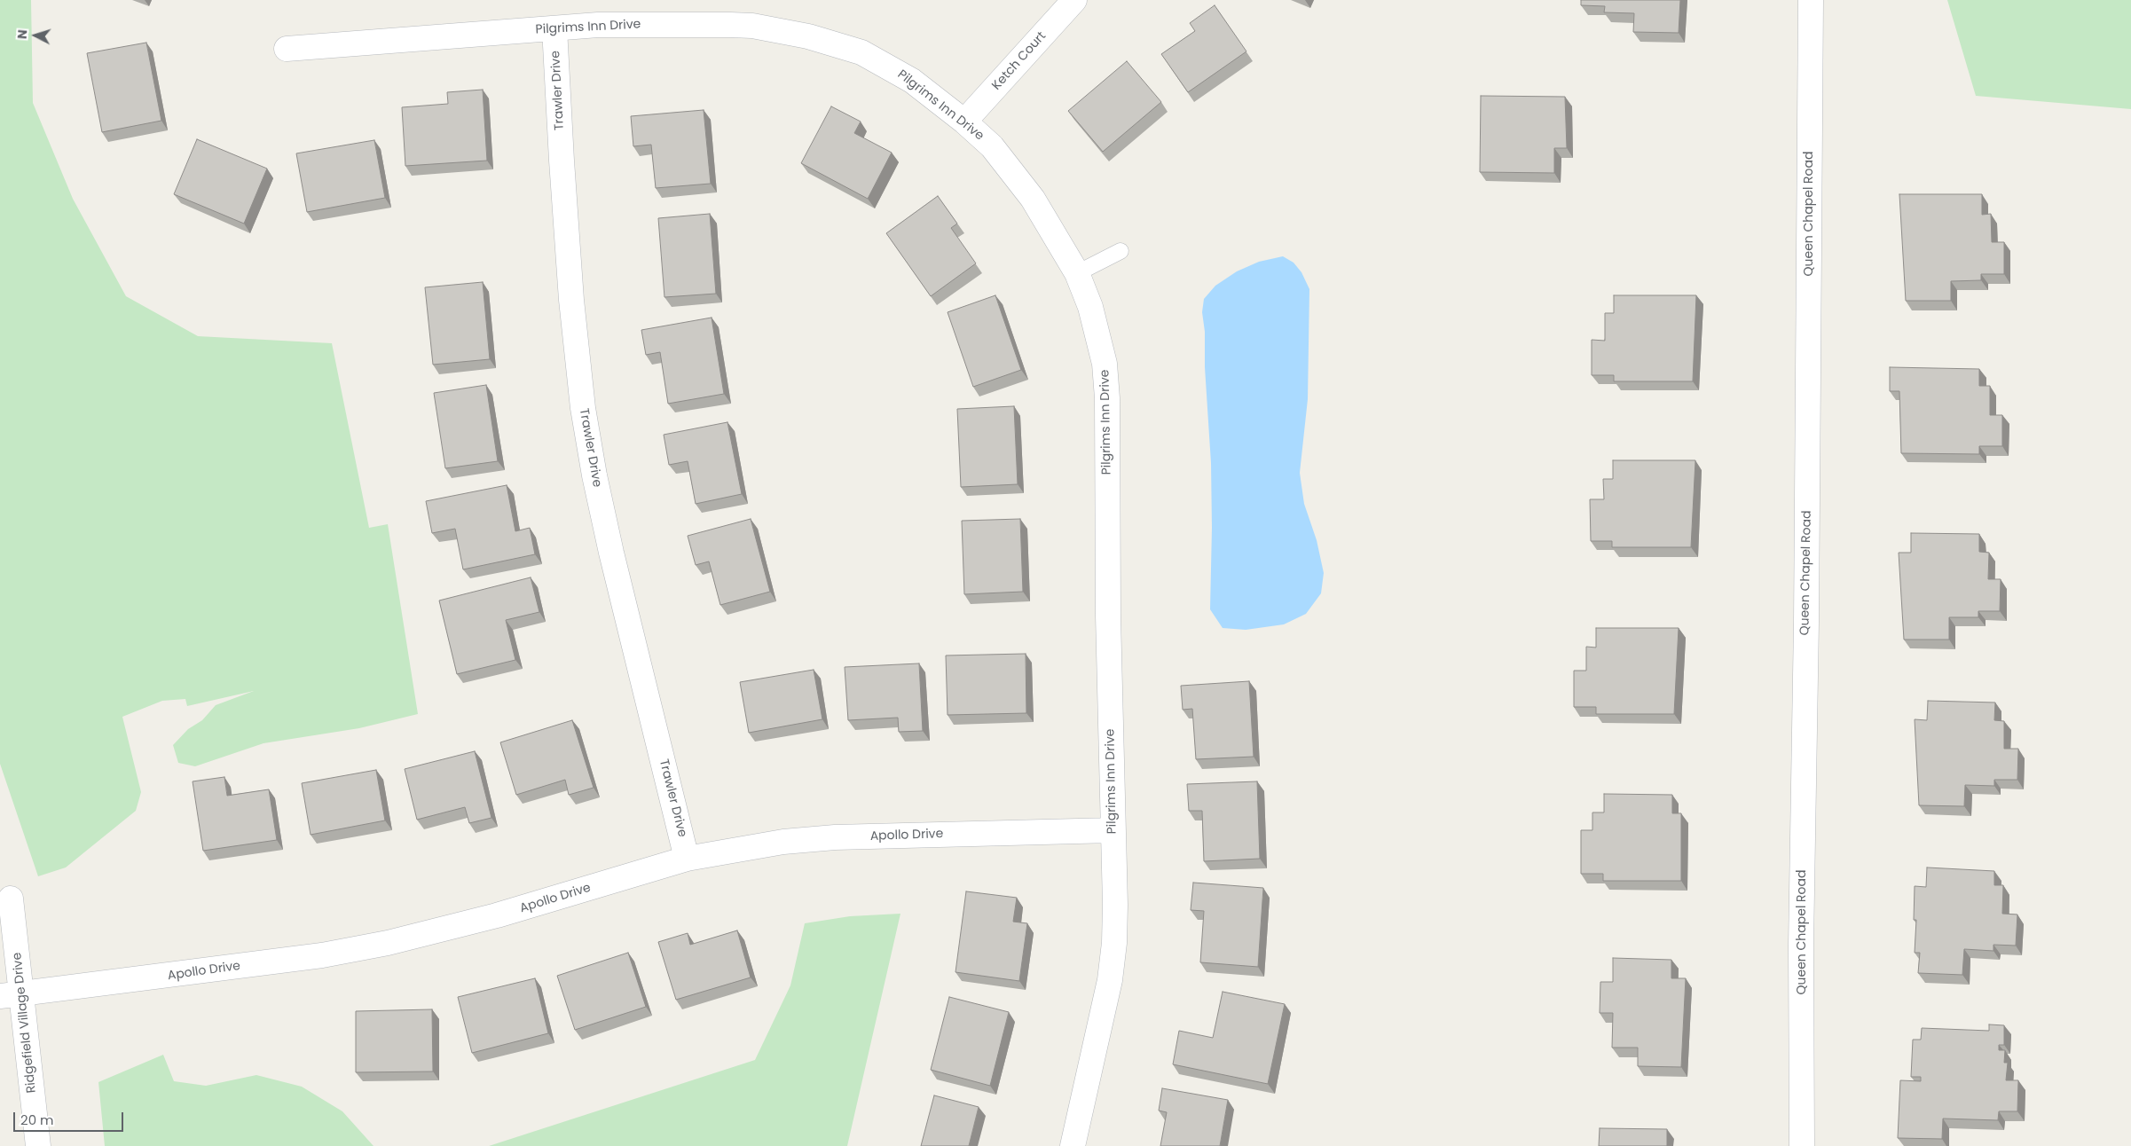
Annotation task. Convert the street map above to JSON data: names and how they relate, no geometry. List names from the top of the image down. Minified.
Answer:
{"streets":{"street":["Pilgrims Inn Drive","Ketch Court","Trawler Drive","Queen Chapel Road","Apollo Drive","Ridgefield Village Drive"]},"crossings":[["Pilgrims Inn Drive","Ketch Court"],["Pilgrims Inn Drive","Trawler Drive"],["Pilgrims Inn Drive","Apollo Drive"],["Trawler Drive","Apollo Drive"],["Apollo Drive","Ridgefield Village Drive"]],"scale_bar":"20 m","north":"left"}
